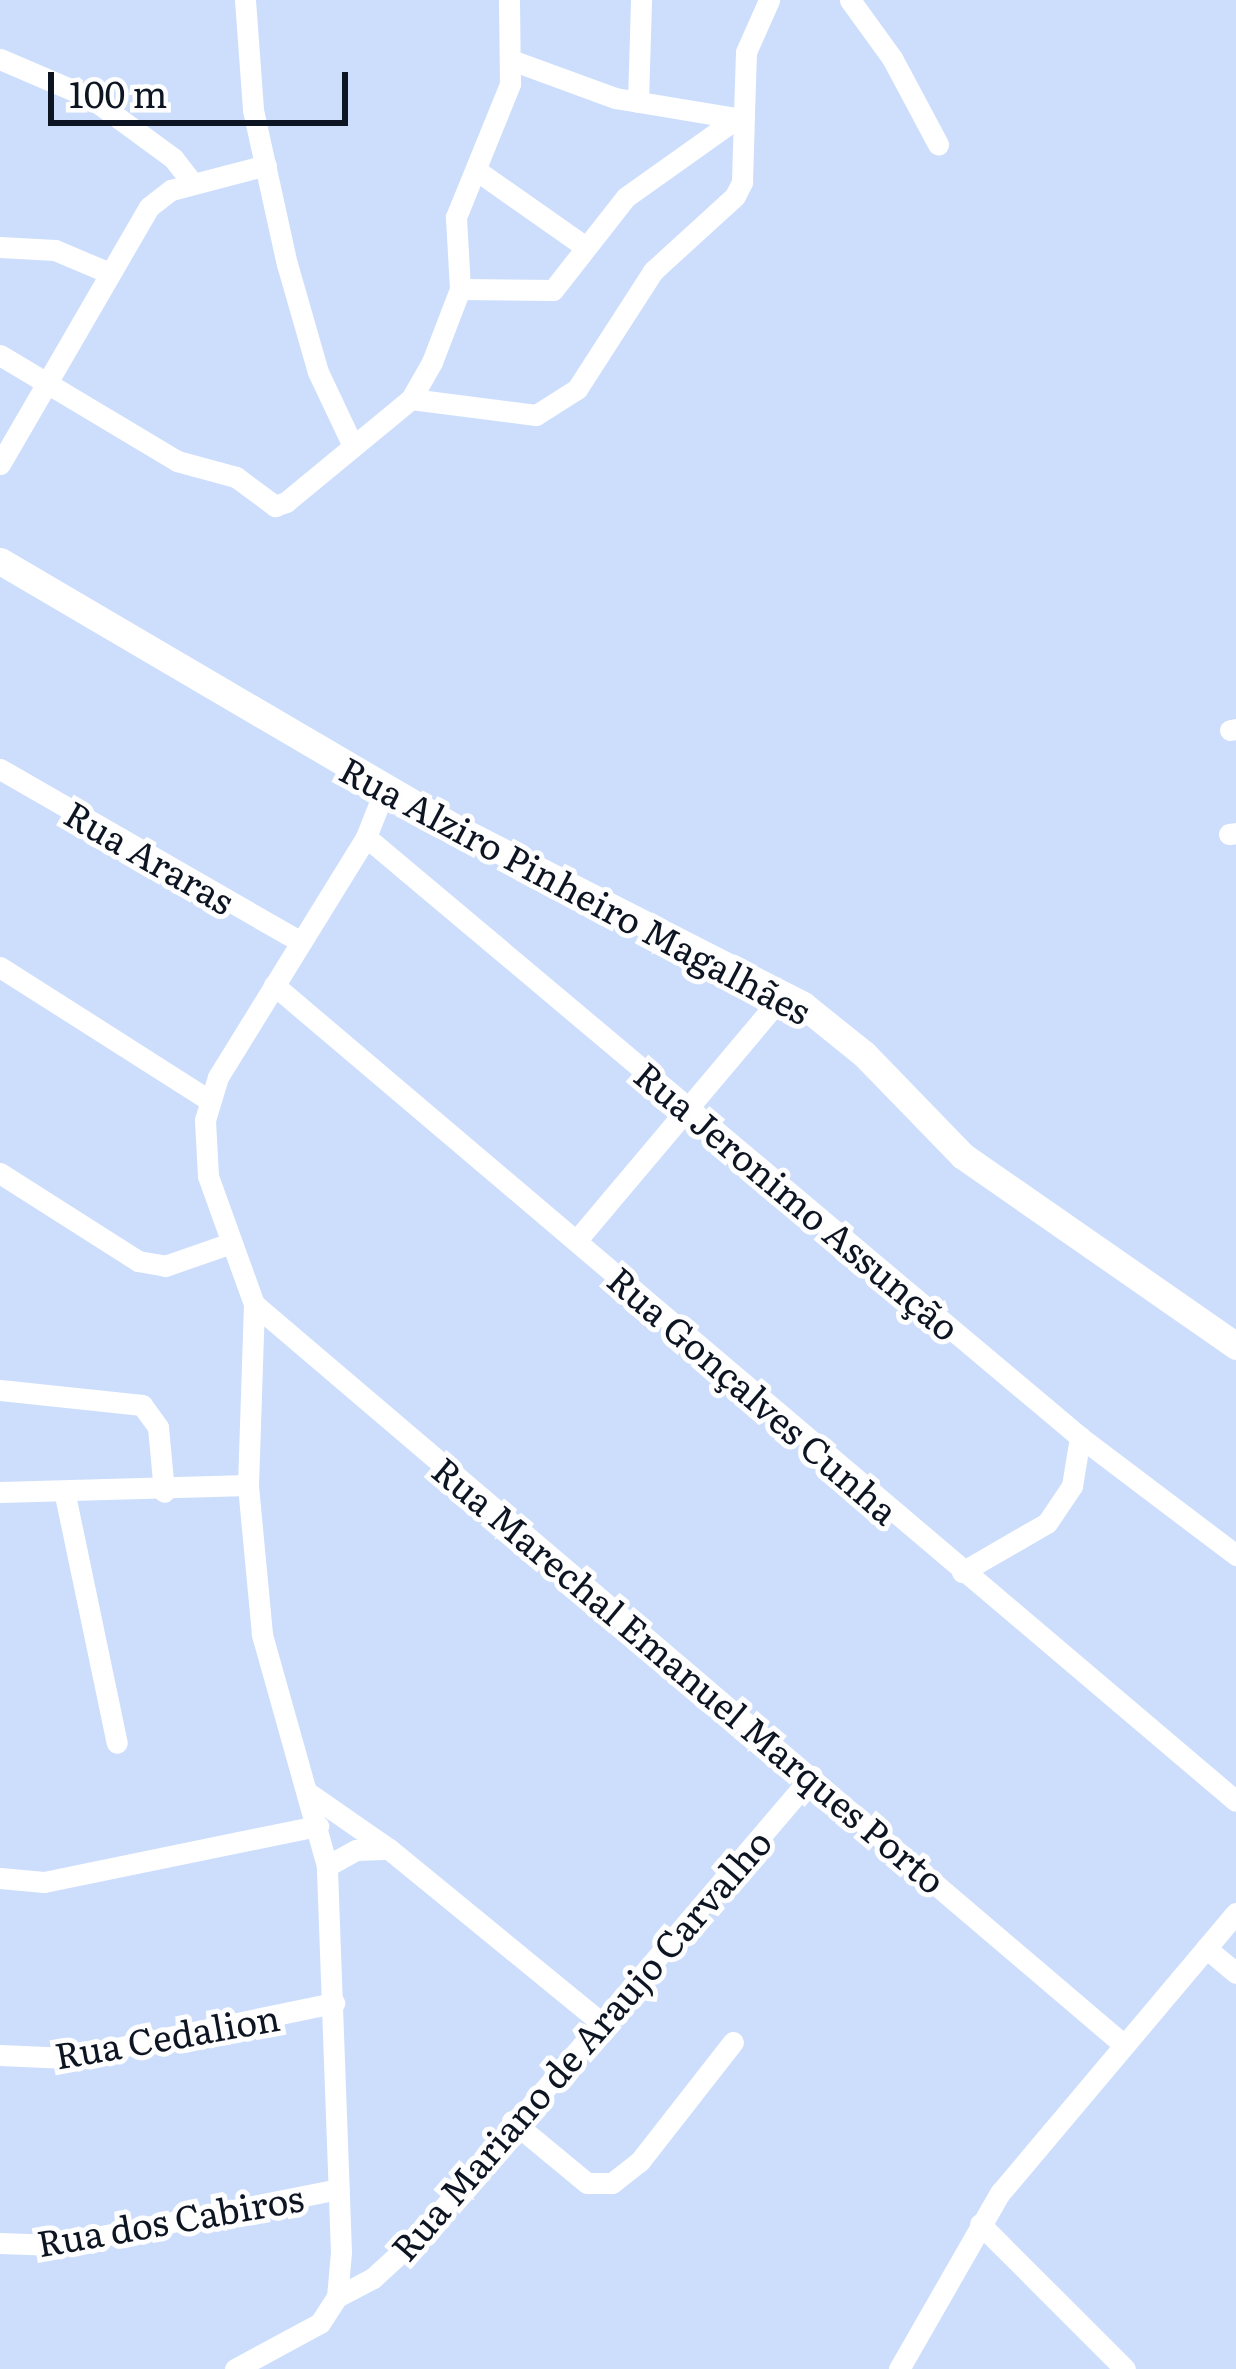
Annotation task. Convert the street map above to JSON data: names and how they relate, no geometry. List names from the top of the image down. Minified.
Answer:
{"streets":{"street":["Rua Araras","Rua Alziro Pinheiro Magalhães","Rua Jeronimo Assunção","Rua Gonçalves Cunha","Rua Marechal Emanuel Marques Porto","Rua Cedalion","Rua Mariano de Araujo Carvalho","Rua dos Cabiros"]},"crossings":[["Rua Marechal Emanuel Marques Porto","Rua Mariano de Araujo Carvalho"]],"scale_bar":"100 m"}
